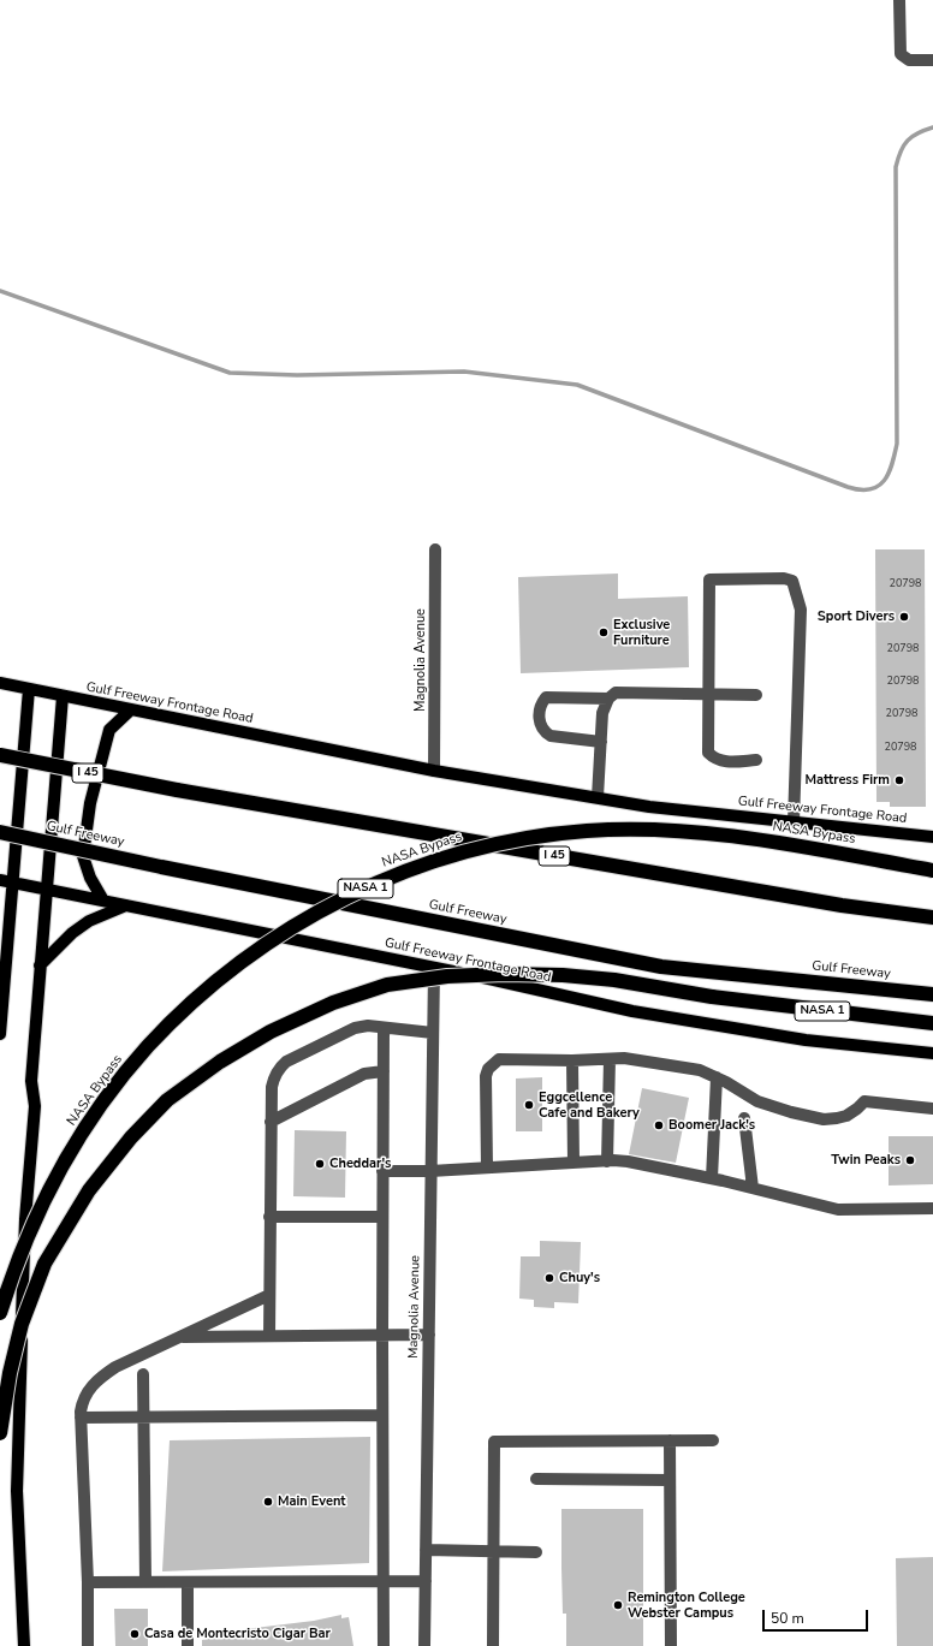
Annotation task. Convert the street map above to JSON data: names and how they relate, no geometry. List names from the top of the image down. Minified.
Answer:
{"streets":{"highway":["I 45","NASA Bypass","Gulf Freeway","NASA 1"],"main road":["Gulf Freeway Frontage Road"],"street":["Magnolia Avenue"]},"crossings":[["Magnolia Avenue","Gulf Freeway Frontage Road"]],"places":["Sport Divers","Exclusive Furniture","Mattress Firm","Eggcellence Cafe and Bakery","Boomer Jack's","Twin Peaks","Cheddar's","Chuy's","Main Event","Remington College Webster Campus","Casa de Montecristo Cigar Bar"],"house_numbers":["20798","20798","20798","20798","20798"],"scale_bar":"50 m"}
